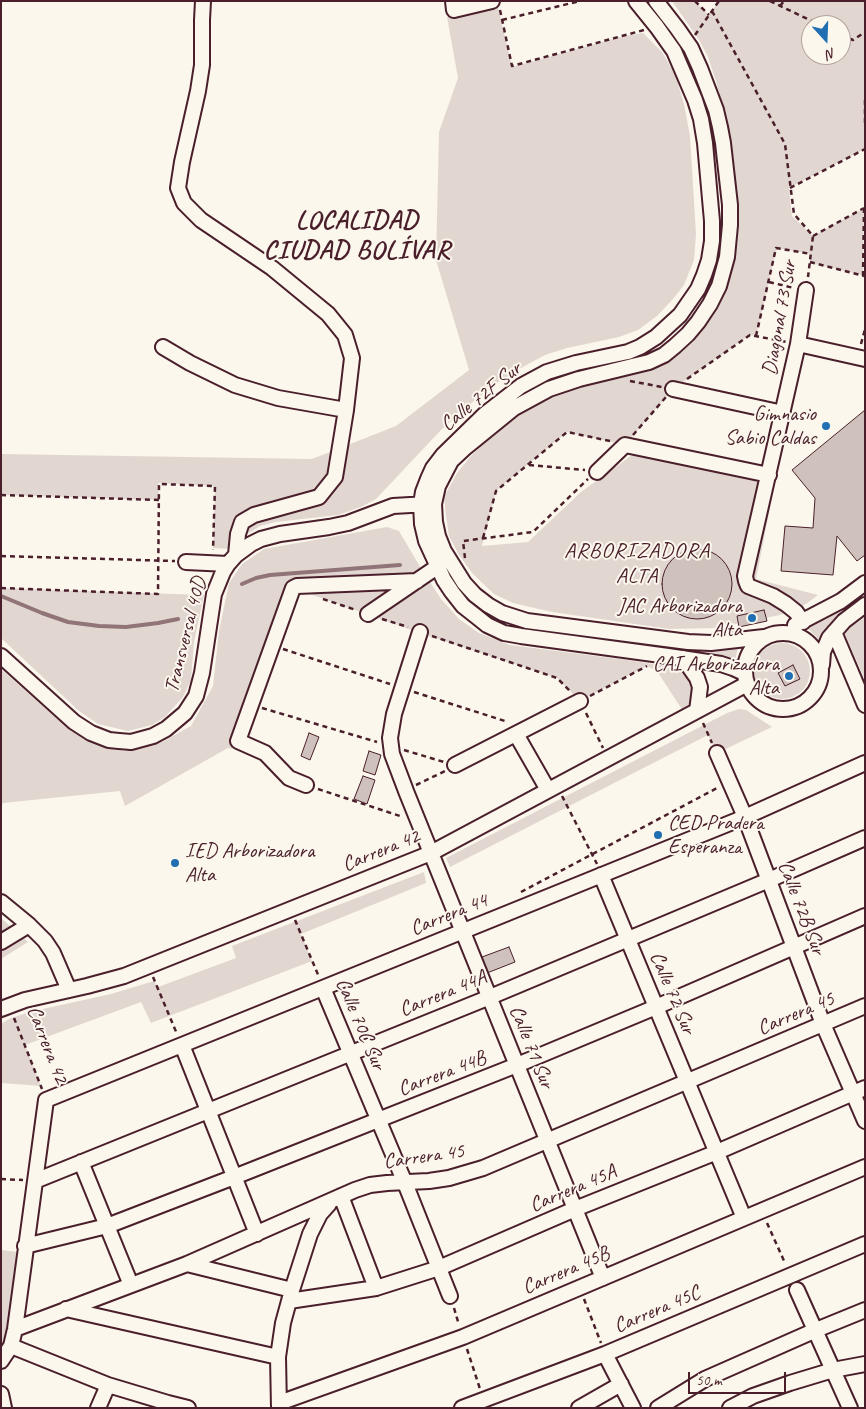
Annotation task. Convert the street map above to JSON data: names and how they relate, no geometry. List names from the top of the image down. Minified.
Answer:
{"streets":{"street":["Diagonal 73 Sur","Calle 72F Sur","Transversal 40D","Carrera 42","Calle 72B Sur","Carrera 44","Calle 72 Sur","Carrera 44A","Carrera 45","Calle 70C Sur","Calle 71 Sur","Carrera 44B","Carrera 45A","Carrera 45B","Carrera 45C"]},"crossings":[["Calle 72F Sur","Transversal 40D"],["Calle 72F Sur","Carrera 42"],["Carrera 42","Carrera 44"],["Carrera 42","Calle 71 Sur"],["Calle 72B Sur","Carrera 44"],["Calle 72B Sur","Carrera 44A"],["Calle 72B Sur","Carrera 45"],["Calle 72B Sur","Carrera 44B"],["Calle 72B Sur","Carrera 45A"],["Carrera 44","Calle 72 Sur"],["Carrera 44","Calle 70C Sur"],["Carrera 44","Calle 71 Sur"],["Calle 72 Sur","Carrera 44A"],["Calle 72 Sur","Carrera 45"],["Calle 72 Sur","Carrera 44B"],["Calle 72 Sur","Carrera 45A"],["Calle 72 Sur","Carrera 45B"],["Carrera 44A","Calle 70C Sur"],["Carrera 44A","Calle 71 Sur"],["Carrera 45","Calle 70C Sur"],["Carrera 45","Calle 71 Sur"],["Calle 70C Sur","Carrera 44B"],["Calle 70C Sur","Carrera 45A"],["Calle 71 Sur","Carrera 44B"],["Calle 71 Sur","Carrera 45A"],["Calle 71 Sur","Carrera 45B"]],"districts":["LOCALIDAD CIUDAD BOLÍVAR","ARBORIZADORA ALTA"],"places":["Gimnasio Sabio Caldas","JAC Arborizadora Alta","CAI Arborizadora Alta","CED Pradera Esperanza","IED Arborizadora Alta"],"scale_bar":"50 m","north":"bottom"}
